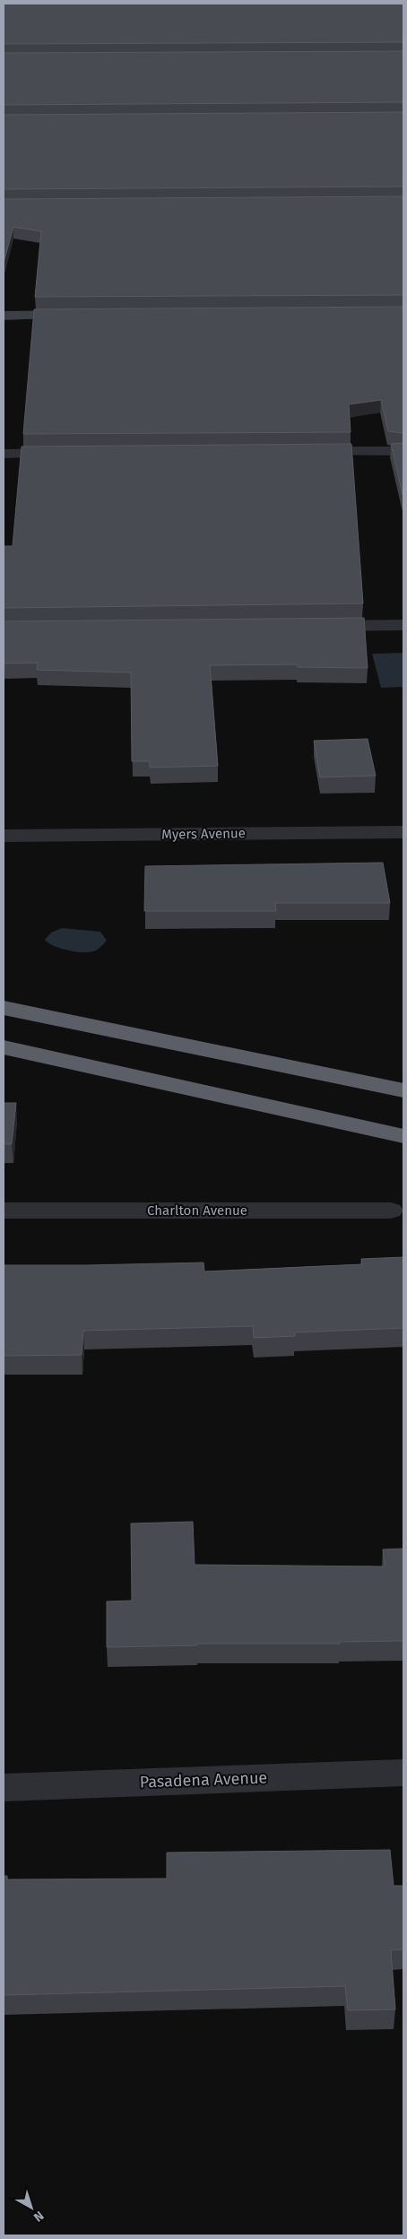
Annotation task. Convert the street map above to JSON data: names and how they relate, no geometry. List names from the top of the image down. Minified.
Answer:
{"streets":{"street":["Myers Avenue","Charlton Avenue","Pasadena Avenue"]},"north":"bottom right"}
